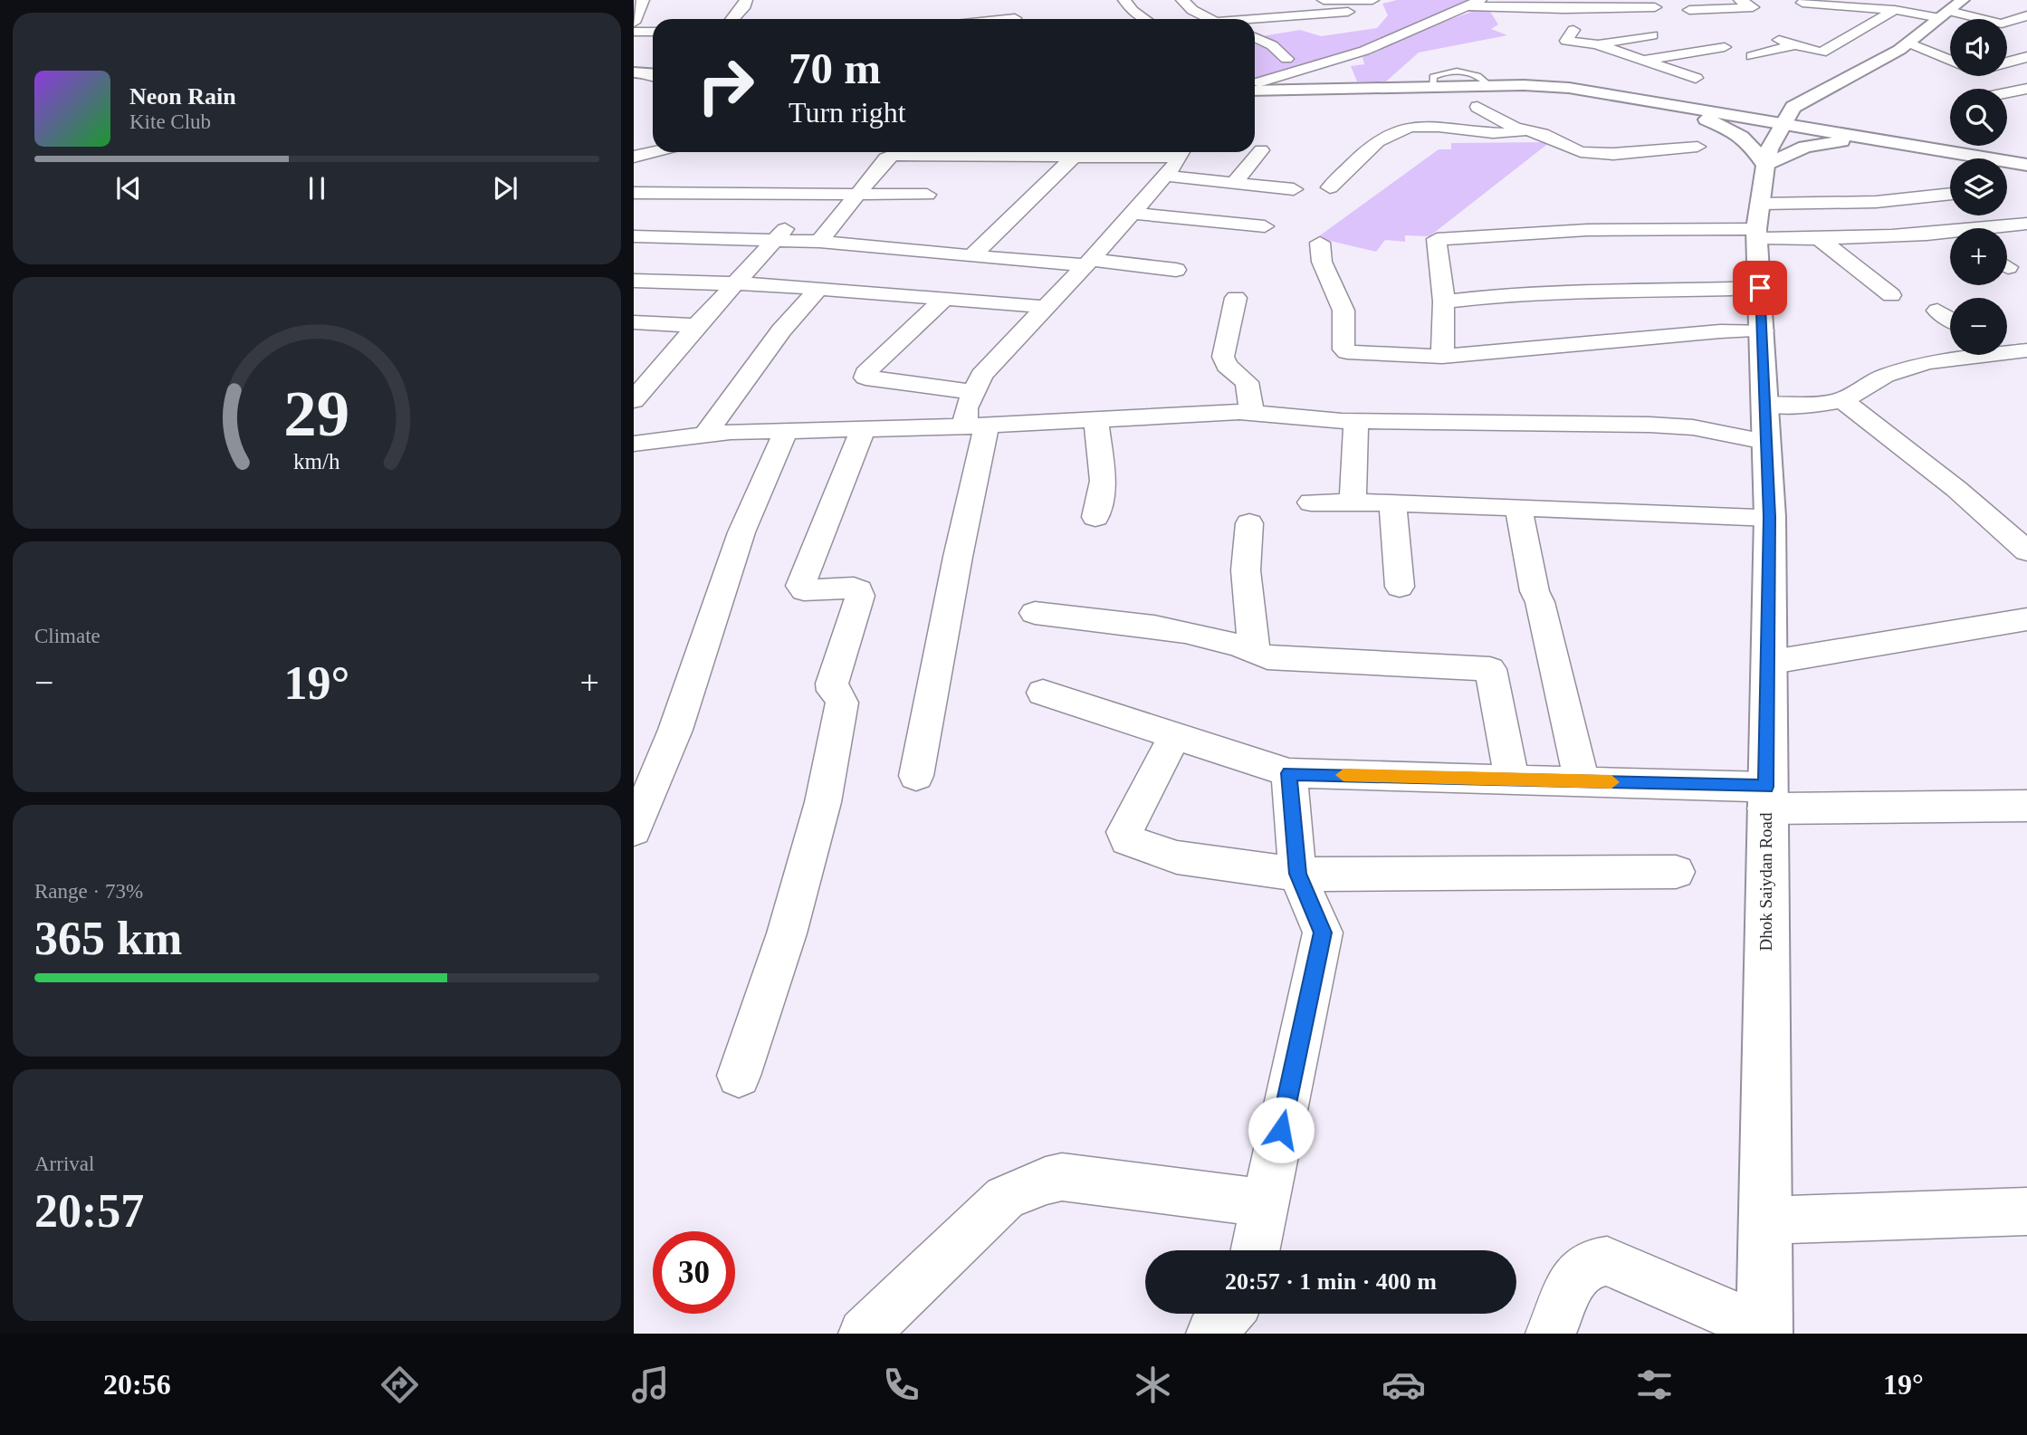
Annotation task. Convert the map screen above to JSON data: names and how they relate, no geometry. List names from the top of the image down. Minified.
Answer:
{"streets":{"main road":["Dhok Saiydan Road"]},"page":{"map_buttons":["+","−"],"turn":["70 m","Turn right"],"song":["Neon Rain","Kite Club"],"tile":["Climate",["Range · 73%","365 km"],["Arrival","20:57"]],"heat":["−","19°","+"],"limit":"30","trip":"20:57 · 1 min · 400 m","tabs":["20:56","19°"],"gauge":["29","km/h"]}}
